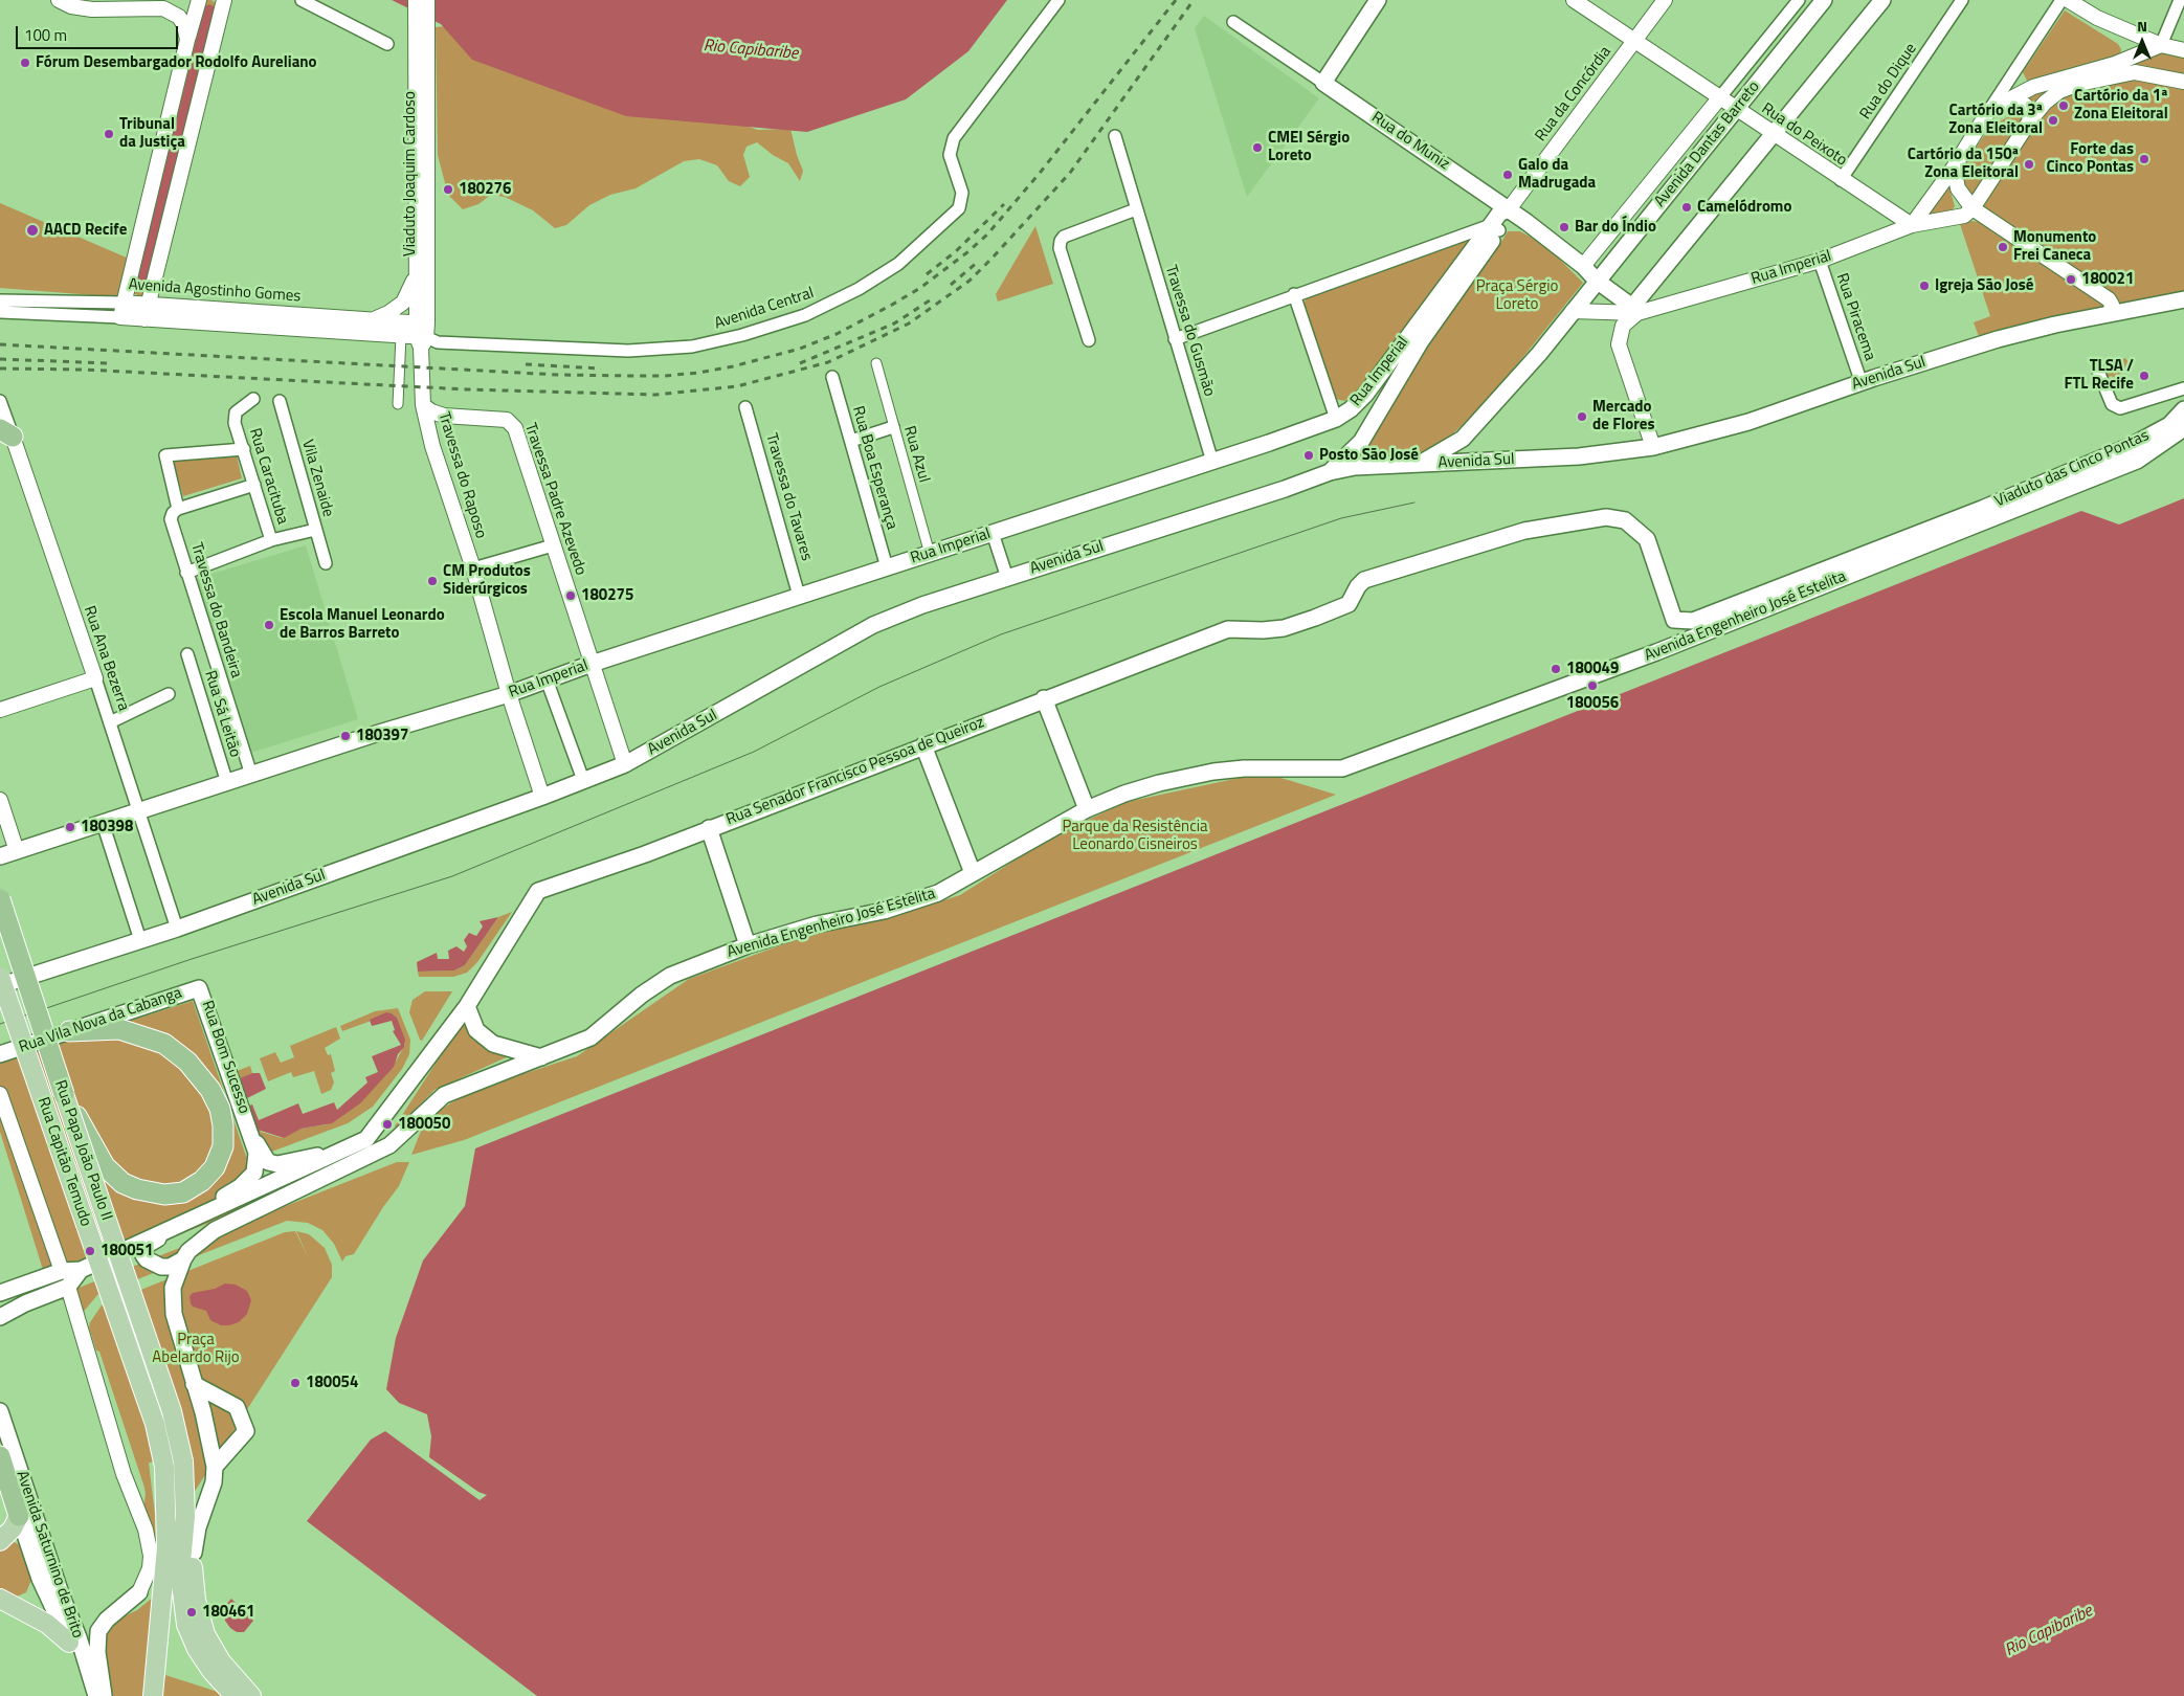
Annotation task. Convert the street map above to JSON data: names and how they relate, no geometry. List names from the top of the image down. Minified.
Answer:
{"streets":{"highway":["Rua Papa João Paulo II"],"main road":["Rua do Muniz","Avenida Dantas Barreto","Rua Imperial","Avenida Sul","Viaduto das Cinco Pontas","Avenida Engenheiro José Estelita","Rua Senador Francisco Pessoa de Queiroz","Rua Vila Nova da Cabanga","Rua Bom Sucesso","Rua Capitão Temudo","Avenida Saturnino de Brito"],"street":["Rua do Dique","Rua da Concórdia","Rua do Peixoto","Viaduto Joaquim Cardoso","Avenida Agostinho Gomes","Avenida Central","Rua Piracema","Travessa do Gusmão","Rua Azul","Rua Boa Esperança","Travessa do Raposo","Rua Caracituba","Vila Zenaide","Travessa do Tavares","Travessa Padre Azevedo","Travessa do Bandeira","Rua Ana Bezerra","Rua Sá Leitão"]},"crossings":[["Rua do Dique","Rua do Peixoto"],["Rua da Concórdia","Rua do Peixoto"],["Rua da Concórdia","Rua do Muniz"],["Rua da Concórdia","Rua Imperial"],["Rua do Peixoto","Avenida Dantas Barreto"],["Rua do Peixoto","Rua Imperial"],["Rua do Muniz","Avenida Dantas Barreto"],["Rua do Muniz","Rua Imperial"],["Avenida Dantas Barreto","Rua Imperial"],["Avenida Dantas Barreto","Avenida Sul"],["Viaduto Joaquim Cardoso","Avenida Agostinho Gomes"],["Viaduto Joaquim Cardoso","Avenida Central"],["Viaduto Joaquim Cardoso","Travessa do Raposo"],["Viaduto Joaquim Cardoso","Travessa Padre Azevedo"],["Rua Imperial","Rua Piracema"],["Rua Imperial","Travessa do Gusmão"],["Rua Imperial","Avenida Sul"],["Rua Imperial","Rua Azul"],["Rua Imperial","Rua Boa Esperança"],["Rua Imperial","Travessa do Raposo"],["Rua Imperial","Travessa do Tavares"],["Rua Imperial","Travessa Padre Azevedo"],["Rua Imperial","Travessa do Bandeira"],["Rua Imperial","Rua Ana Bezerra"],["Rua Imperial","Rua Sá Leitão"],["Avenida Agostinho Gomes","Avenida Central"],["Rua Piracema","Avenida Sul"],["Avenida Sul","Travessa do Raposo"],["Avenida Sul","Travessa Padre Azevedo"],["Avenida Sul","Rua Ana Bezerra"],["Avenida Sul","Rua Capitão Temudo"],["Viaduto das Cinco Pontas","Avenida Engenheiro José Estelita"],["Travessa do Raposo","Travessa Padre Azevedo"],["Rua Caracituba","Travessa do Bandeira"],["Avenida Engenheiro José Estelita","Rua Senador Francisco Pessoa de Queiroz"],["Rua Senador Francisco Pessoa de Queiroz","Rua Bom Sucesso"],["Rua Vila Nova da Cabanga","Rua Bom Sucesso"]],"water":["Rio Capibaribe"],"parks":["Praça Sérgio Loreto","Parque da Resistência Leonardo Cisneiros","Praça Abelardo Rijo"],"places":["Fórum Desembargador Rodolfo Aureliano","Cartório da 1ª Zona Eleitoral","Cartório da 3ª Zona Eleitoral","Tribunal da Justiça","CMEI Sérgio Loreto","Forte das Cinco Pontas","Cartório da 150ª Zona Eleitoral","Galo da Madrugada","180276","Camelódromo","Bar do Índio","AACD Recife","Monumento Frei Caneca","180021","Igreja São José","TLSA / FTL Recife","Mercado de Flores","Posto São José","CM Produtos Siderúrgicos","180275","Escola Manuel Leonardo de Barros Barreto","180049","180056","180397","180398","180050","180051","180054","180461"],"scale_bar":"100 m","north":"top"}
